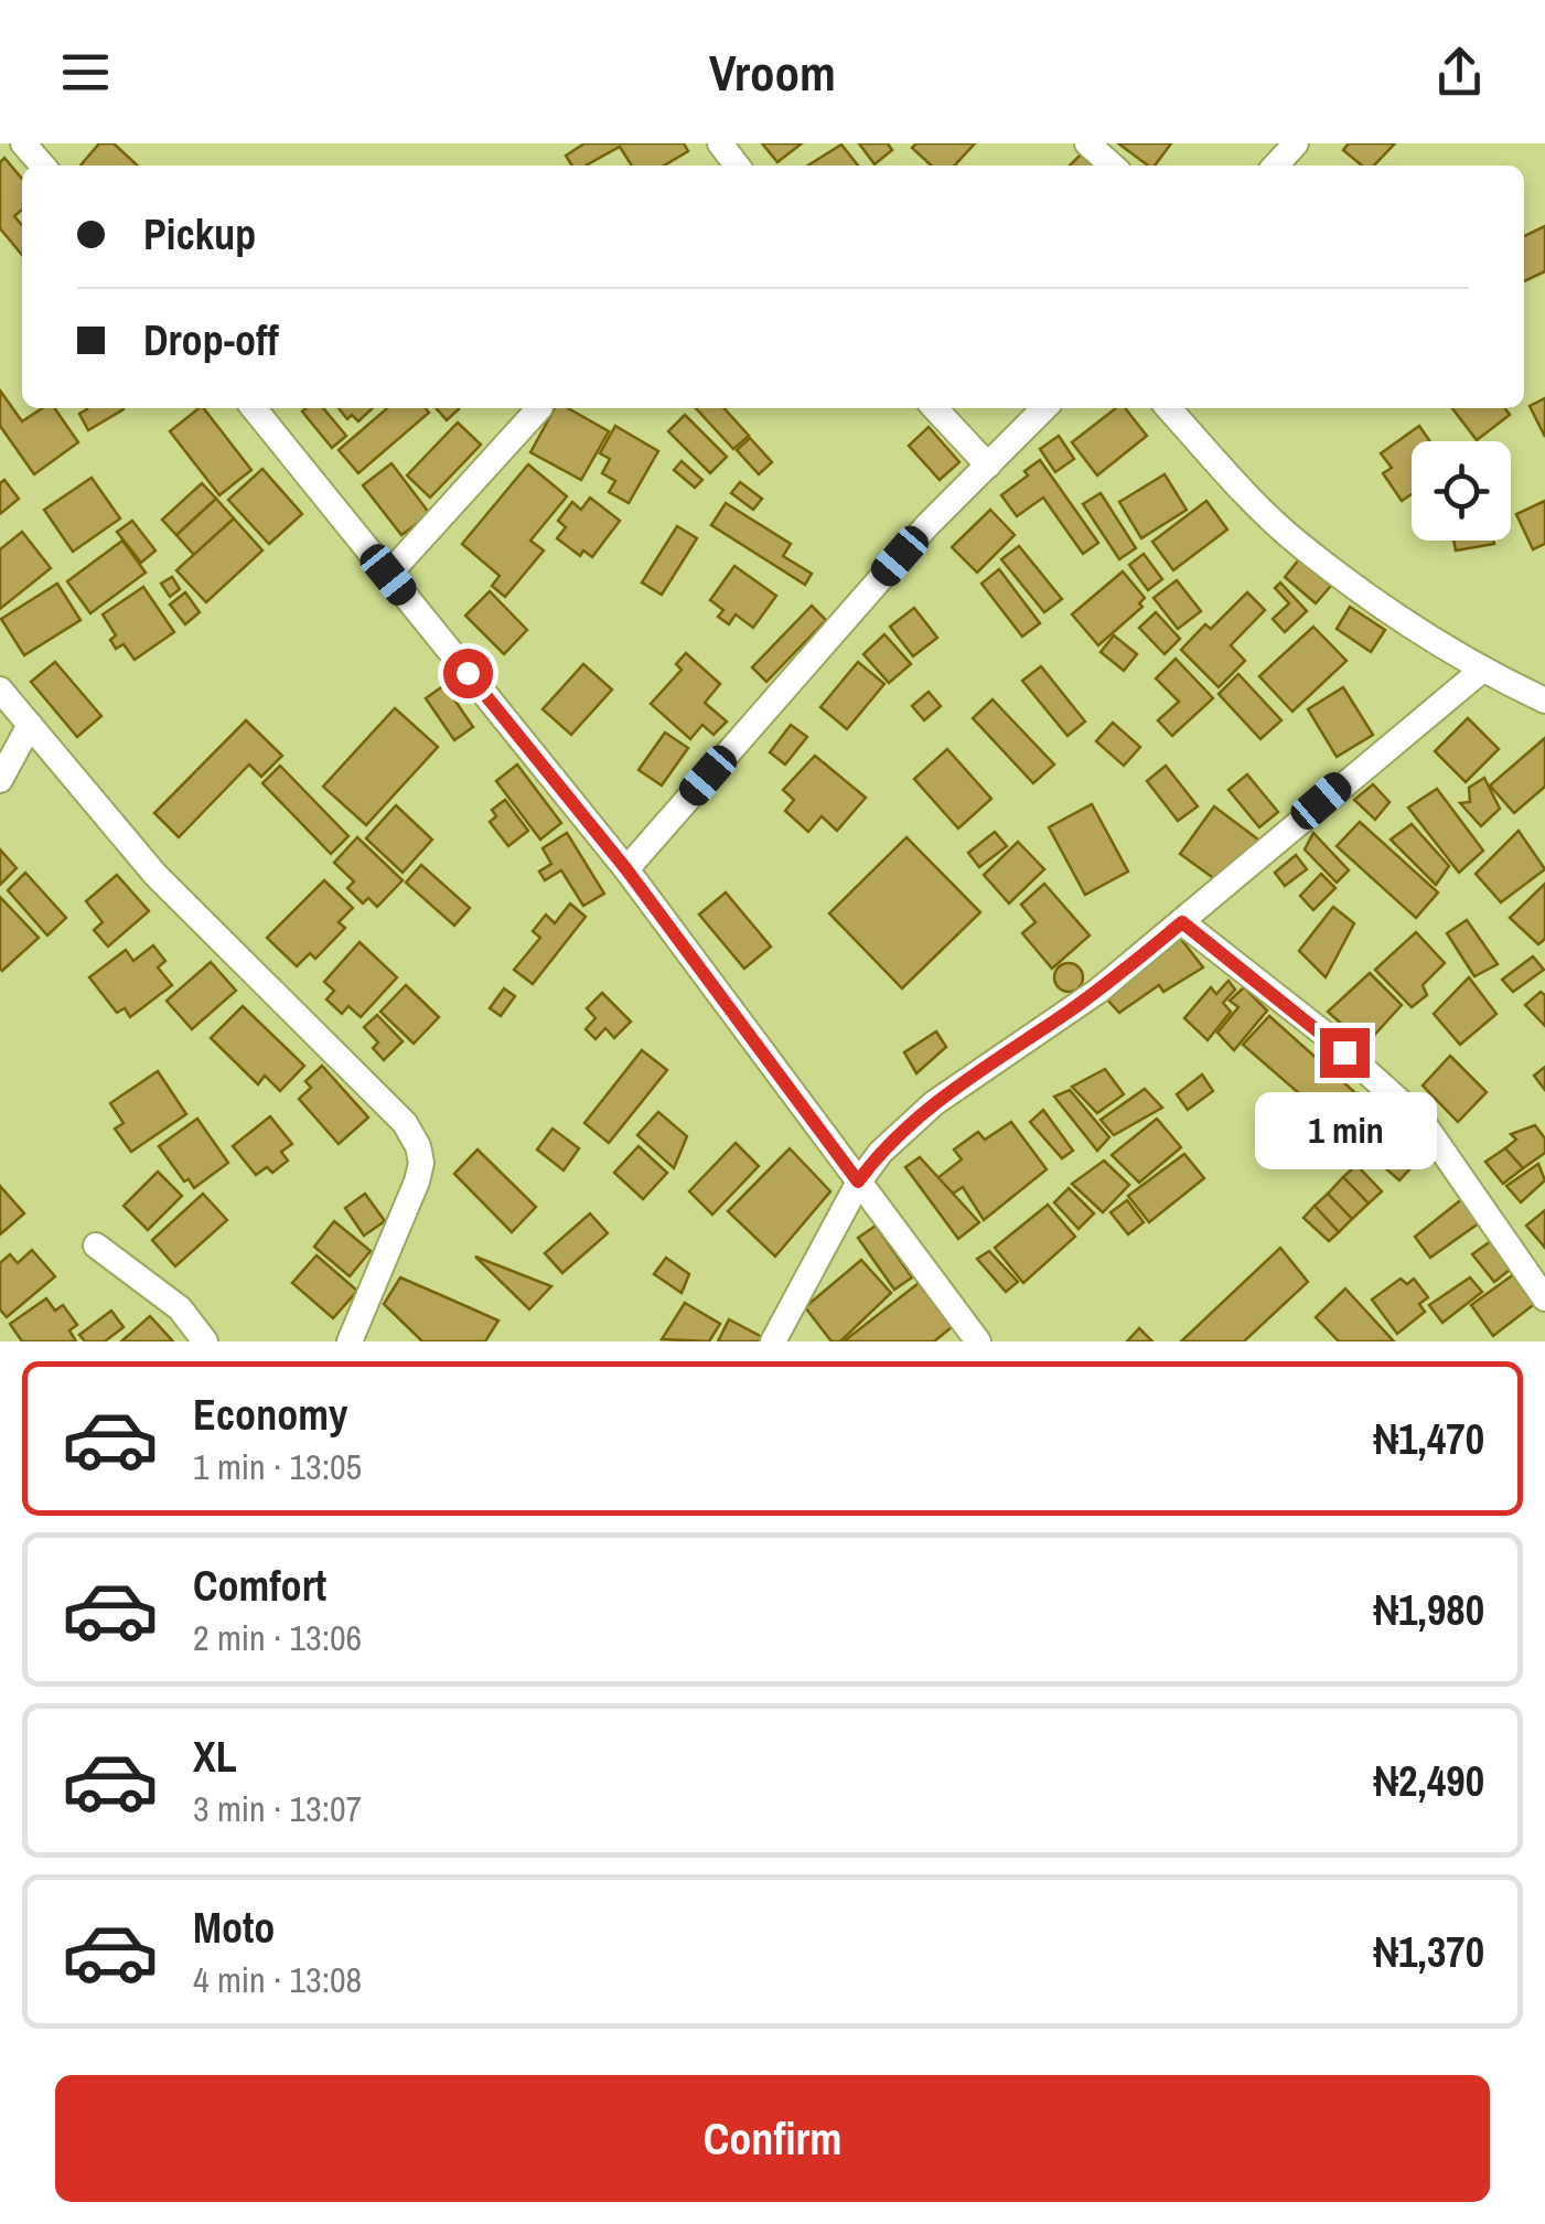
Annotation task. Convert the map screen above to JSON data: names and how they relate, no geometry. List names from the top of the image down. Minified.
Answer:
{"page":{"header":"Vroom","banner":["Pickup","Drop-off"],"bubble":"1 min","list":[{"name":"Economy","note":"1 min · 13:05","value":"₦1,470"},{"name":"Comfort","note":"2 min · 13:06","value":"₦1,980"},{"name":"XL","note":"3 min · 13:07","value":"₦2,490"},{"name":"Moto","note":"4 min · 13:08","value":"₦1,370"}],"buttons":"Confirm"}}
